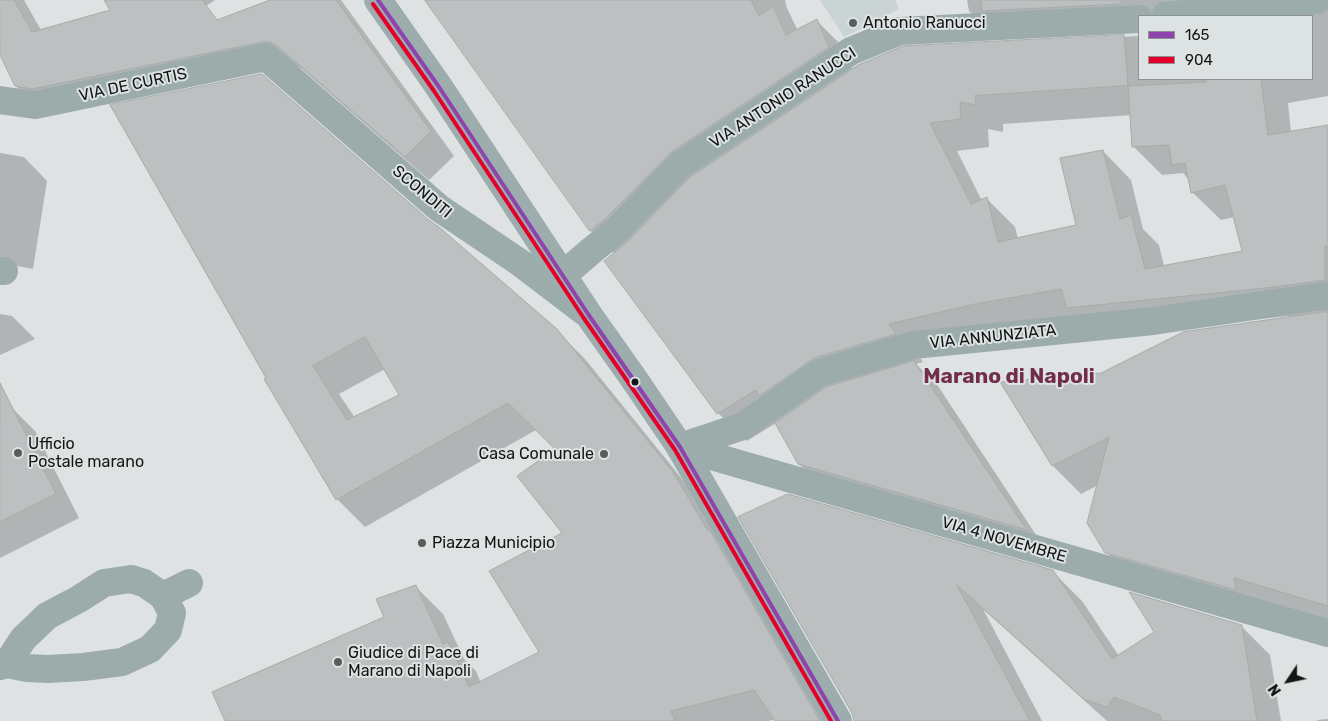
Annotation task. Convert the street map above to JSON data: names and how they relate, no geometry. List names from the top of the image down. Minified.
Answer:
{"streets":{"street":["VIA DE CURTIS","VIA ANTONIO RANUCCI","SCONDITI","VIA ANNUNZIATA","VIA 4 NOVEMBRE"]},"crossings":[["VIA DE CURTIS","SCONDITI"],["VIA ANNUNZIATA","VIA 4 NOVEMBRE"]],"districts":["Marano di Napoli"],"places":["Antonio Ranucci","Ufficio Postale marano","Casa Comunale","Piazza Municipio","Giudice di Pace di Marano di Napoli"],"lines":["transit line 165","transit line 904"],"legend":["165","904"],"north":"bottom left"}
